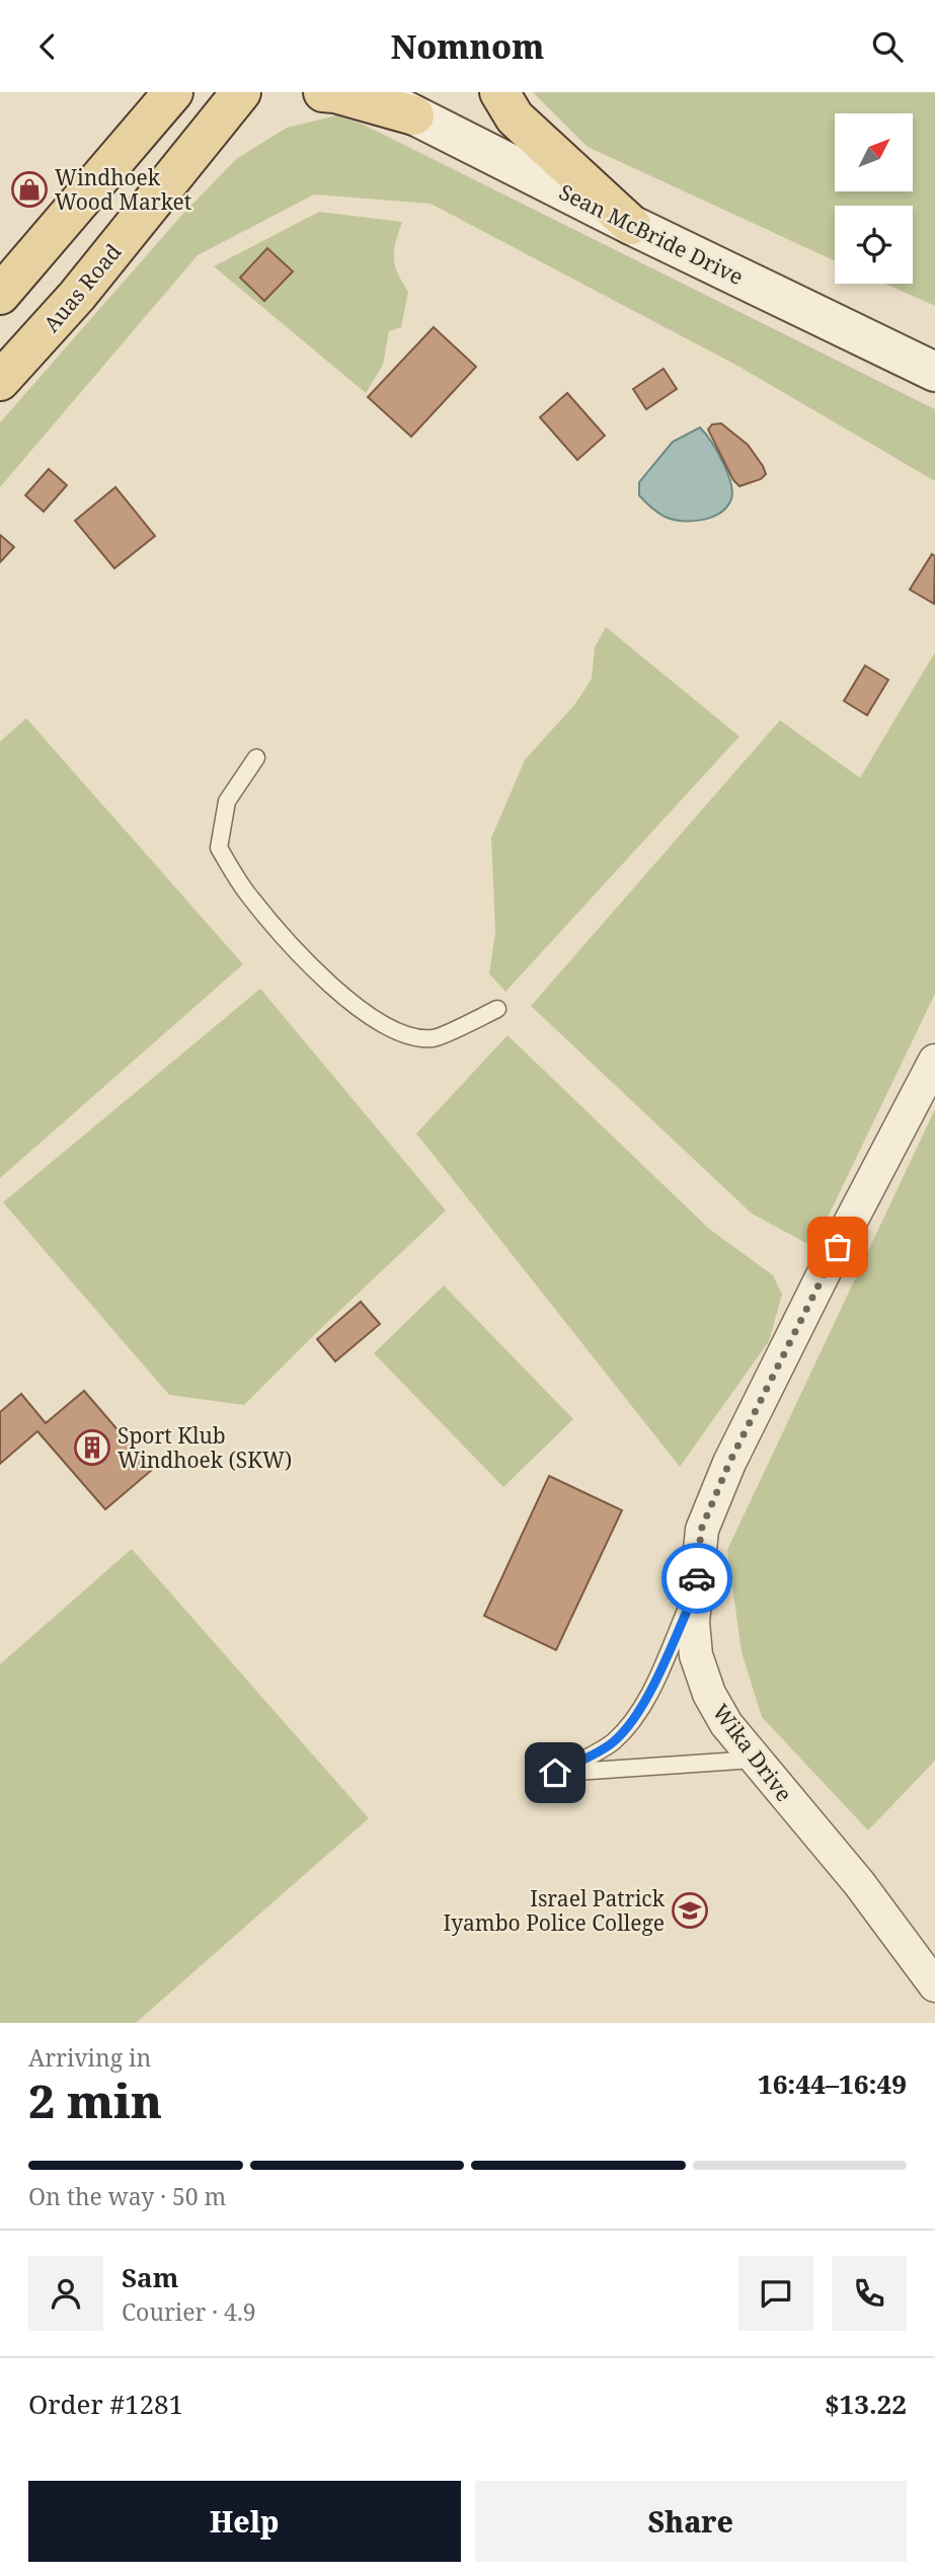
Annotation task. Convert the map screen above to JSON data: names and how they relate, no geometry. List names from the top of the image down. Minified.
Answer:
{"streets":{"main road":["Sean McBride Drive","Auas Road"],"street":["Wika Drive"]},"places":{"shop":["Windhoek Wood Market"],"building":["Sport Klub Windhoek (SKW)"],"school or university":["Israel Patrick Iyambo Police College"]},"north":"top right","page":{"header":"Nomnom","heading":["2 min","Arriving in","16:44–16:49"],"panel":["Sam","Courier · 4.9","Order #1281","$13.22"],"bar":"On the way · 50 m","buttons":["Help","Share"]}}
